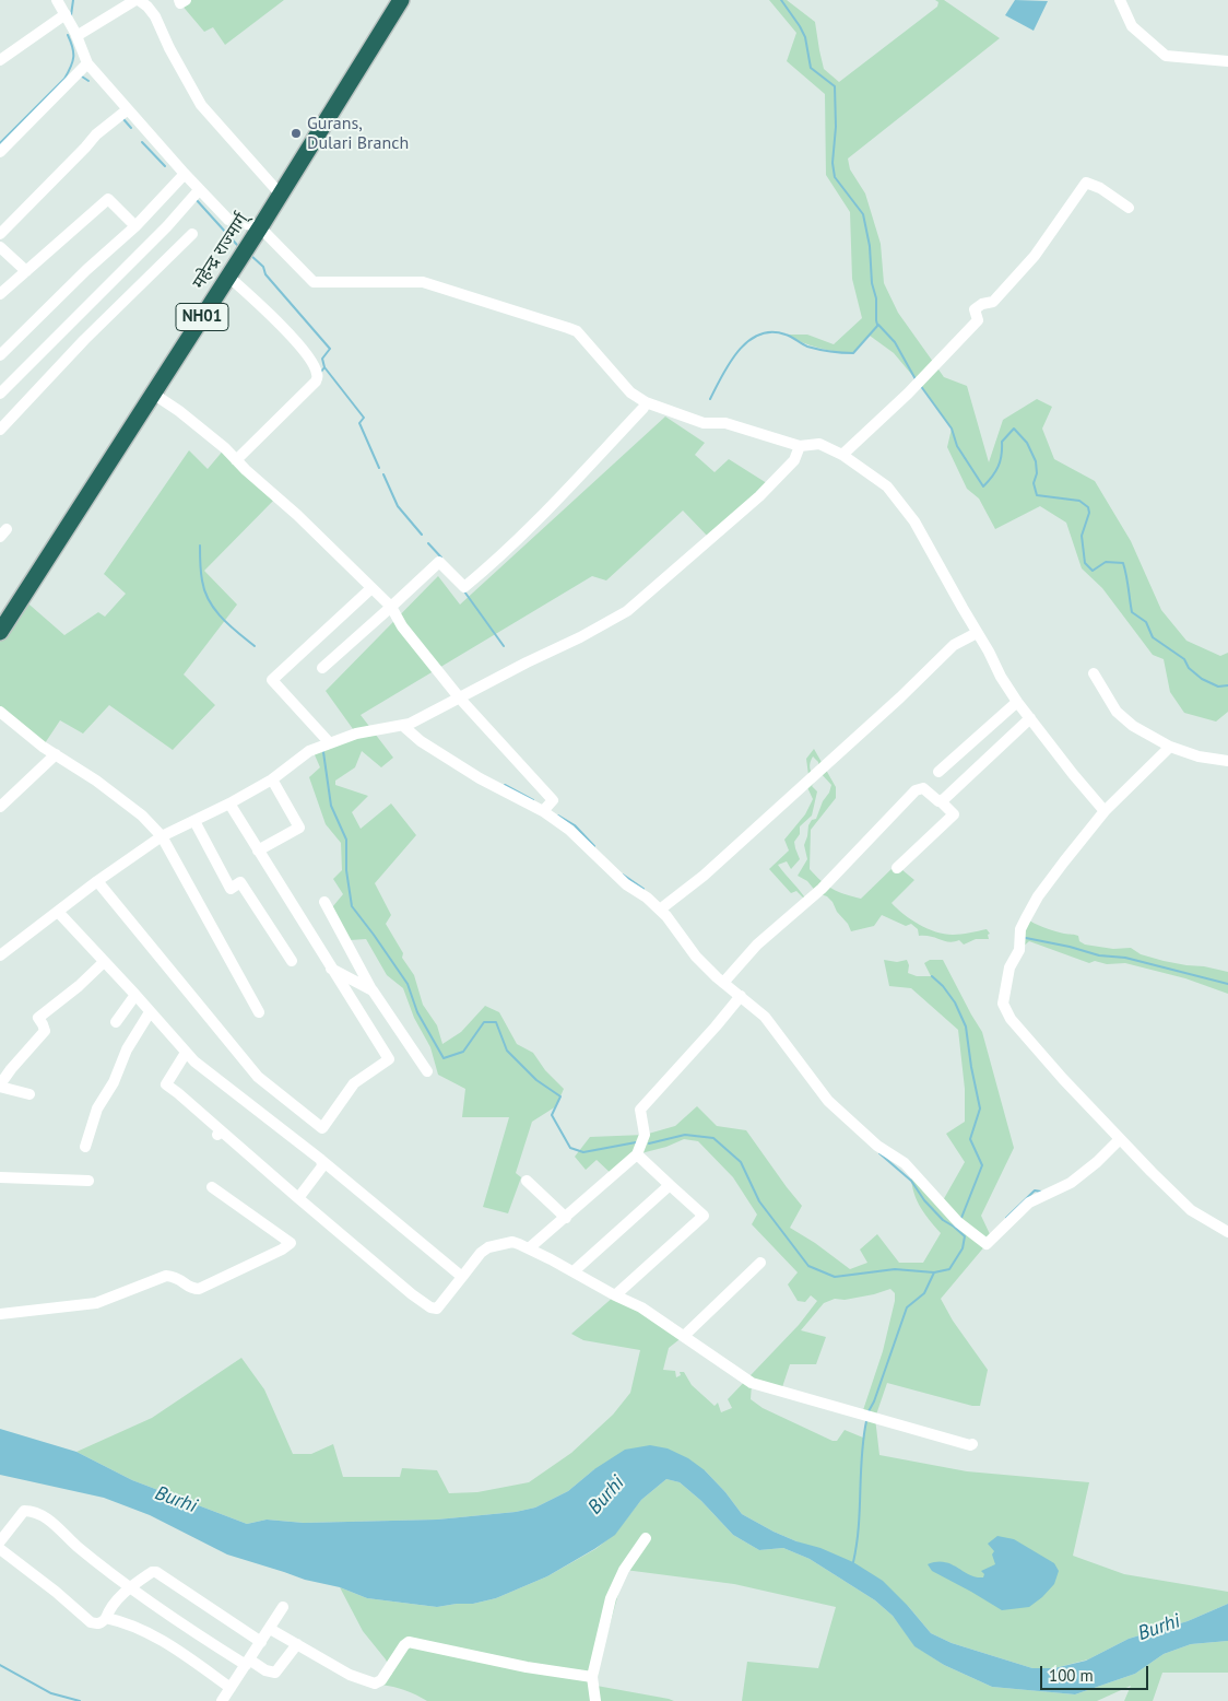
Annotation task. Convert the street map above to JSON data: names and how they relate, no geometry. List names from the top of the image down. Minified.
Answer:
{"streets":{"highway":["महेन्द्र राज्मार्ग्","NH01"]},"water":["Burhi"],"places":["Gurans, Dulari Branch"],"scale_bar":"100 m"}
